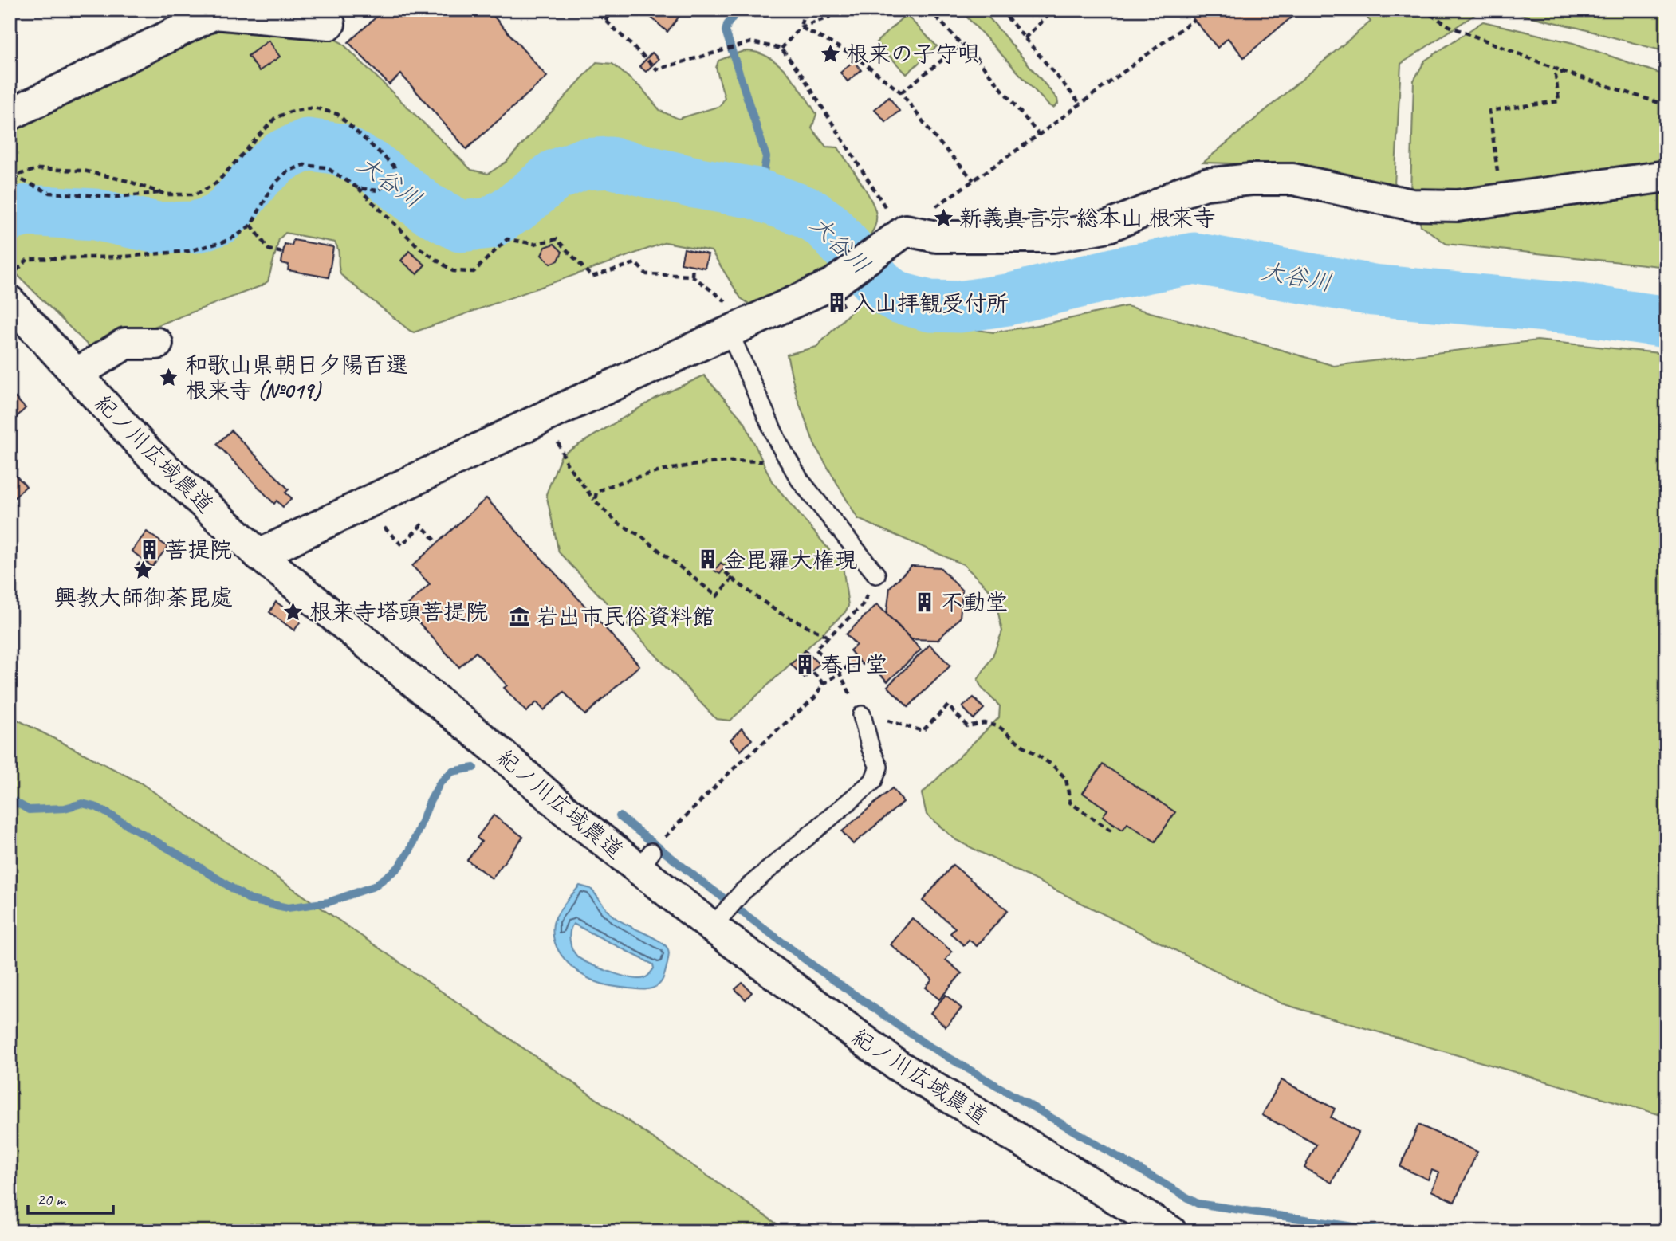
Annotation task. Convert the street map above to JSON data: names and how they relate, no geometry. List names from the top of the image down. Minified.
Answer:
{"streets":{"street":["紀ノ川広域農道"]},"water":["大谷川"],"places":{"place":["根来の子守唄","新義真言宗 総本山 根来寺","和歌山県朝日夕陽百選 根来寺 (№019)","興教大師御荼毘處","根来寺塔頭菩提院"],"building":["入山拝観受付所","菩提院","金毘羅大権現","不動堂","春日堂"],"museum":["岩出市民俗資料館"]},"scale_bar":"20 m"}
